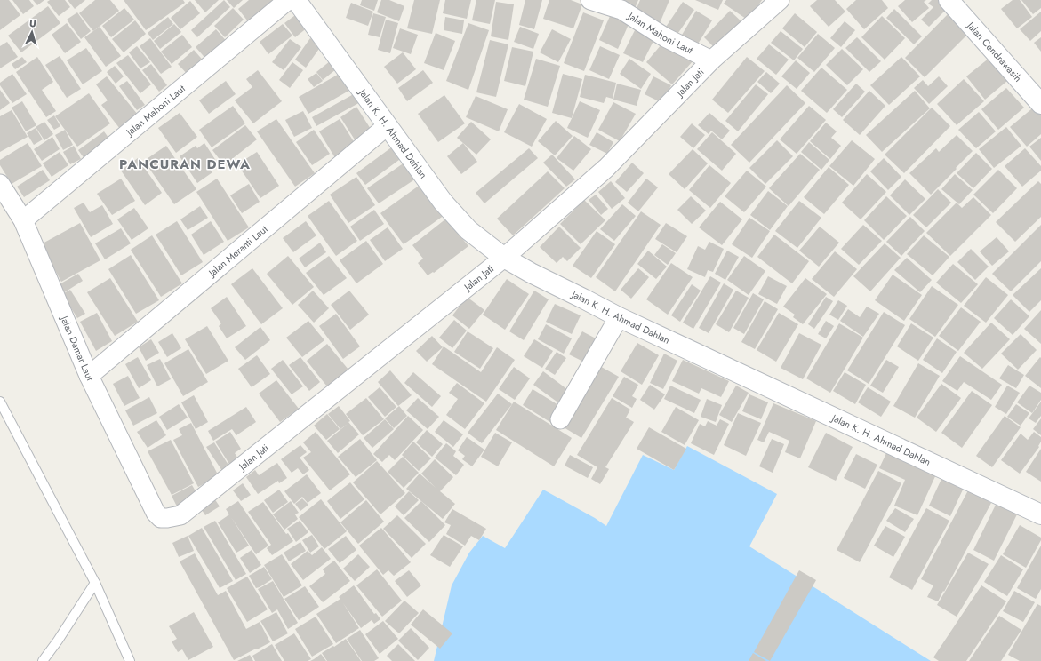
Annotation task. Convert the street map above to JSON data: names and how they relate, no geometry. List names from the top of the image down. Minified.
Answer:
{"streets":{"main road":["Jalan Cendrawasih","Jalan K. H. Ahmad Dahlan"],"street":["Jalan Mahoni Laut","Jalan Jati","Jalan Meranti Laut","Jalan Damar Laut"]},"crossings":[["Jalan Mahoni Laut","Jalan Jati"],["Jalan Mahoni Laut","Jalan Damar Laut"],["Jalan Jati","Jalan K. H. Ahmad Dahlan"],["Jalan Jati","Jalan Damar Laut"],["Jalan K. H. Ahmad Dahlan","Jalan Meranti Laut"],["Jalan Meranti Laut","Jalan Damar Laut"]],"districts":["PANCURAN DEWA"],"north":"top"}
